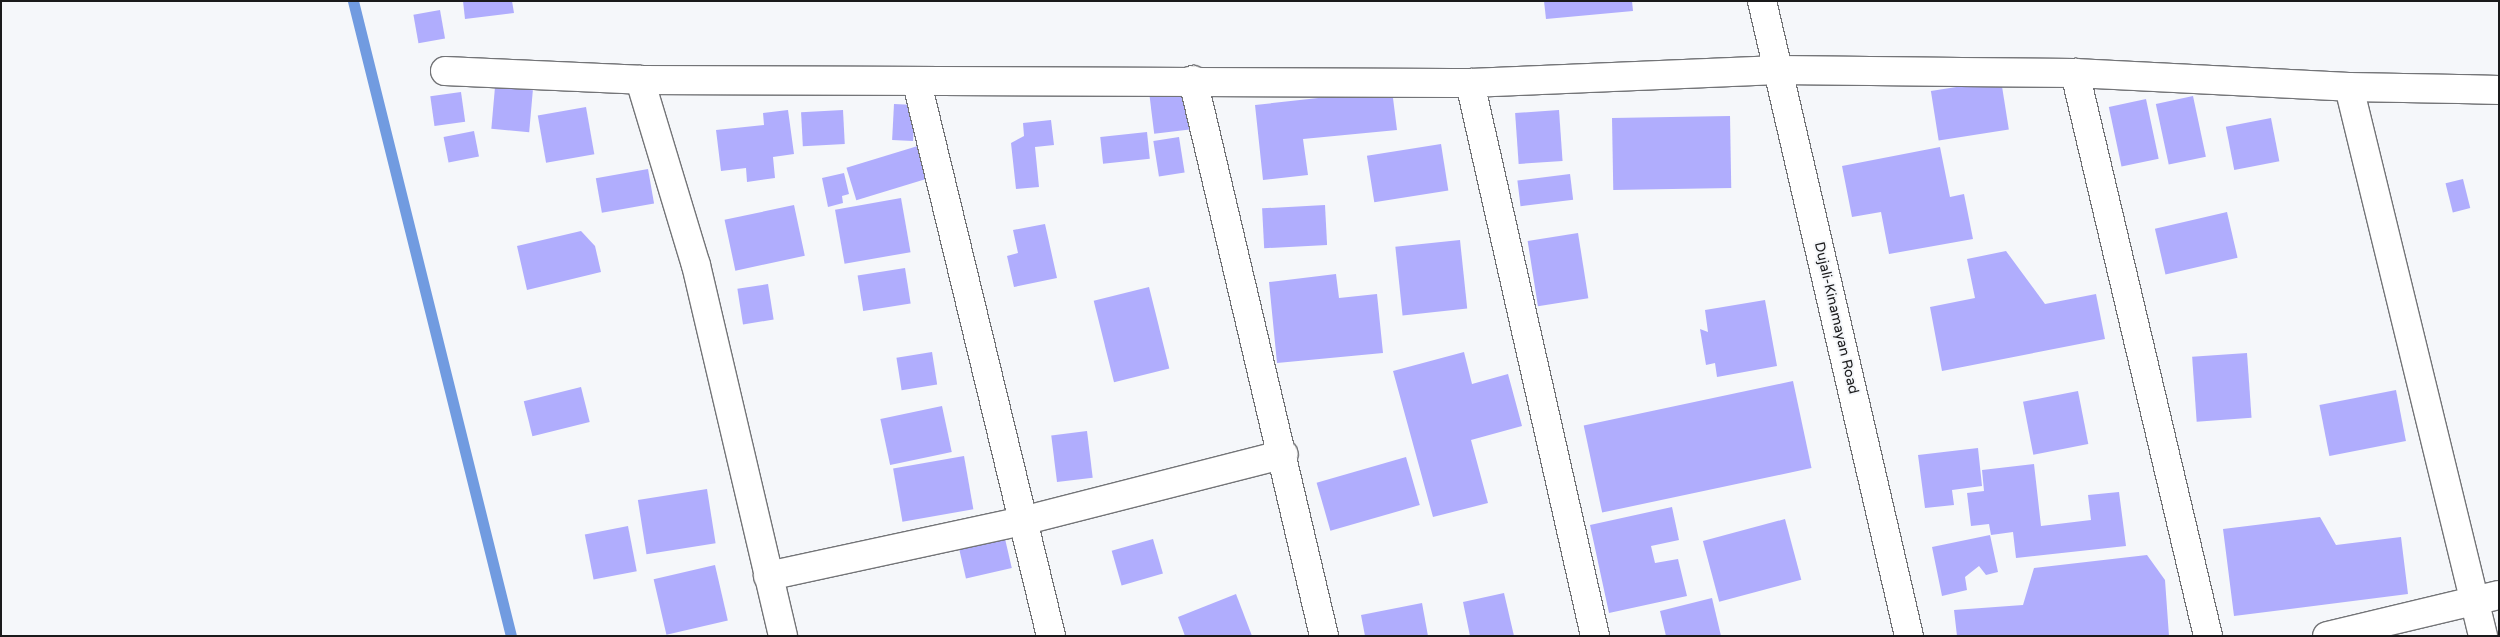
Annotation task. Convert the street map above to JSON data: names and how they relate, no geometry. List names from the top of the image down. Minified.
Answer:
{"streets":{"street":["Dujali-Kinamayan Road"]}}
